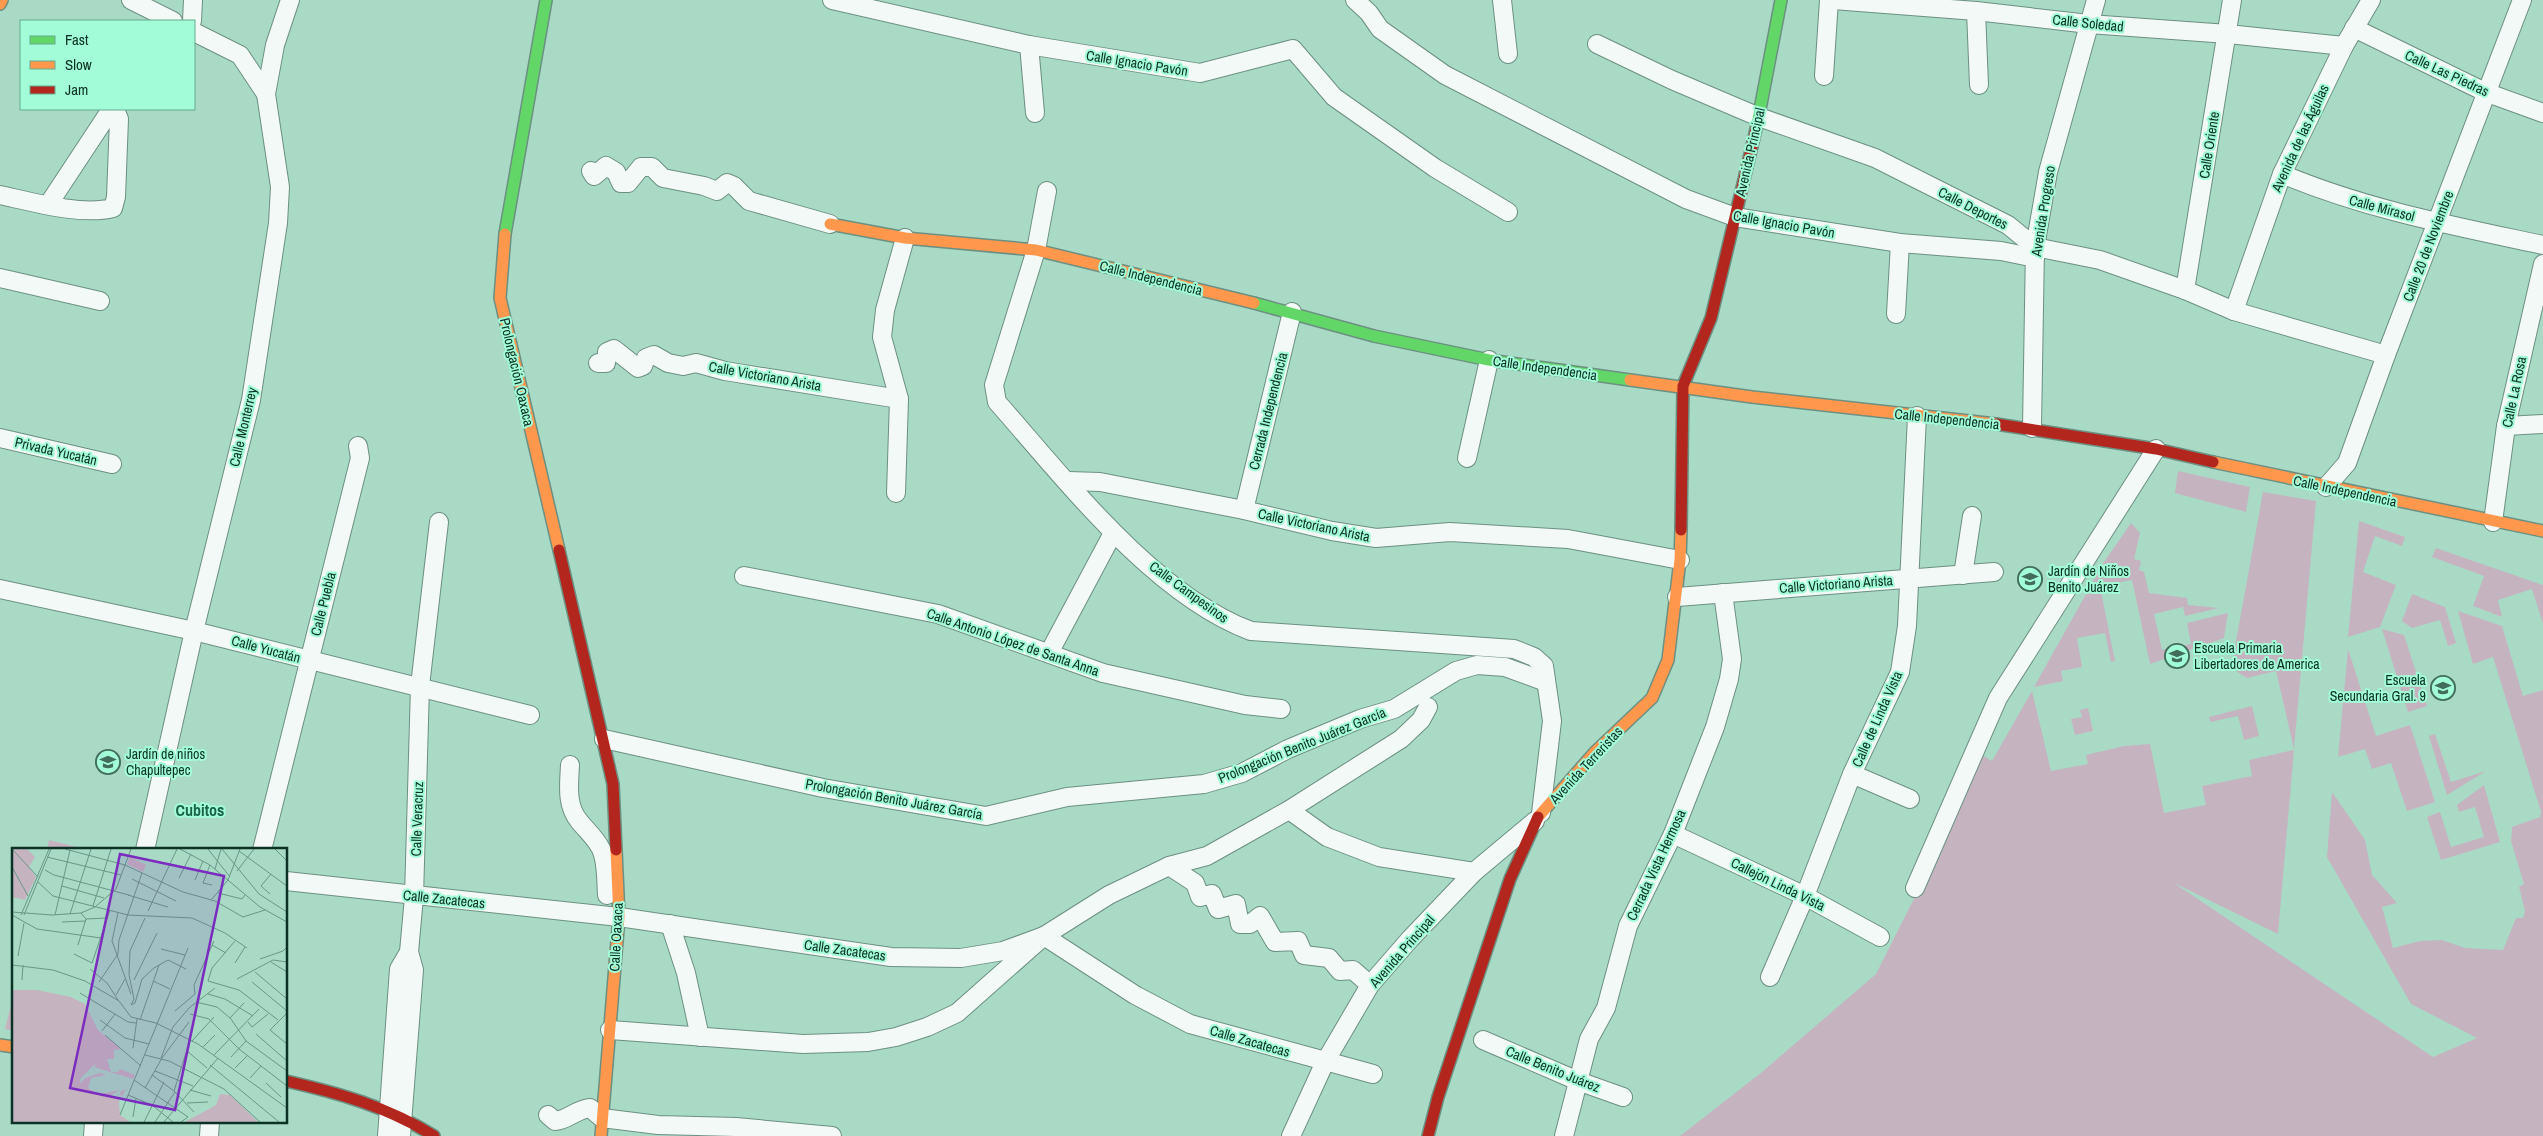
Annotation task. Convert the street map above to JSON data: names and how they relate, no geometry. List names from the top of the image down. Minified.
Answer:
{"streets":{"street":["Calle Soledad","Calle Ignacio Pavón","Calle Las Piedras","Avenida de las Águilas","Calle Oriente","Avenida Principal","Calle Deportes","Calle Mirasol","Avenida Progreso","Calle 20 de Noviembre","Calle Independencia","Prolongación Oaxaca","Calle Victoriano Arista","Calle La Rosa","Cerrada Independencia","Calle Monterrey","Privada Yucatán","Calle Campesinos","Calle Puebla","Calle Antonio López de Santa Anna","Calle Yucatán","Calle de Linda Vista","Prolongación Benito Juárez García","Avenida Terreristas","Calle Veracruz","Cerrada Vista Hermosa","Callejón Linda Vista","Calle Zacatecas","Calle Oaxaca","Calle Benito Juárez"]},"crossings":[["Calle Soledad","Avenida de las Águilas"],["Calle Soledad","Calle Oriente"],["Calle Soledad","Avenida Progreso"],["Calle Ignacio Pavón","Avenida Principal"],["Calle Ignacio Pavón","Calle Deportes"],["Calle Ignacio Pavón","Avenida Progreso"],["Calle Las Piedras","Avenida de las Águilas"],["Calle Las Piedras","Calle 20 de Noviembre"],["Avenida de las Águilas","Calle Deportes"],["Avenida de las Águilas","Calle Mirasol"],["Calle Oriente","Calle Deportes"],["Avenida Principal","Calle Deportes"],["Avenida Principal","Calle Independencia"],["Avenida Principal","Calle Campesinos"],["Avenida Principal","Avenida Terreristas"],["Avenida Principal","Calle Zacatecas"],["Calle Deportes","Avenida Progreso"],["Calle Deportes","Calle 20 de Noviembre"],["Calle Mirasol","Calle 20 de Noviembre"],["Avenida Progreso","Calle Independencia"],["Calle 20 de Noviembre","Calle Independencia"],["Calle Independencia","Calle La Rosa"],["Calle Independencia","Cerrada Independencia"],["Calle Independencia","Calle Campesinos"],["Calle Independencia","Calle de Linda Vista"],["Calle Independencia","Avenida Terreristas"],["Prolongación Oaxaca","Prolongación Benito Juárez García"],["Prolongación Oaxaca","Calle Oaxaca"],["Calle Victoriano Arista","Cerrada Independencia"],["Calle Victoriano Arista","Calle Campesinos"],["Calle Victoriano Arista","Calle de Linda Vista"],["Calle Victoriano Arista","Avenida Terreristas"],["Calle Victoriano Arista","Cerrada Vista Hermosa"],["Calle Monterrey","Calle Yucatán"],["Calle Campesinos","Prolongación Benito Juárez García"],["Calle Campesinos","Avenida Terreristas"],["Calle Puebla","Calle Yucatán"],["Calle Yucatán","Calle Veracruz"],["Calle de Linda Vista","Callejón Linda Vista"],["Prolongación Benito Juárez García","Calle Oaxaca"],["Calle Veracruz","Calle Zacatecas"],["Cerrada Vista Hermosa","Callejón Linda Vista"],["Cerrada Vista Hermosa","Calle Benito Juárez"],["Calle Zacatecas","Calle Oaxaca"]],"districts":["Cubitos"],"places":{"school or university":["Jardín de Niños Benito Juárez","Escuela Primaria Libertadores de America","Escuela Secundaria Gral. 9","Jardín de niños Chapultepec"]},"legend":["Fast","Slow","Jam"]}
